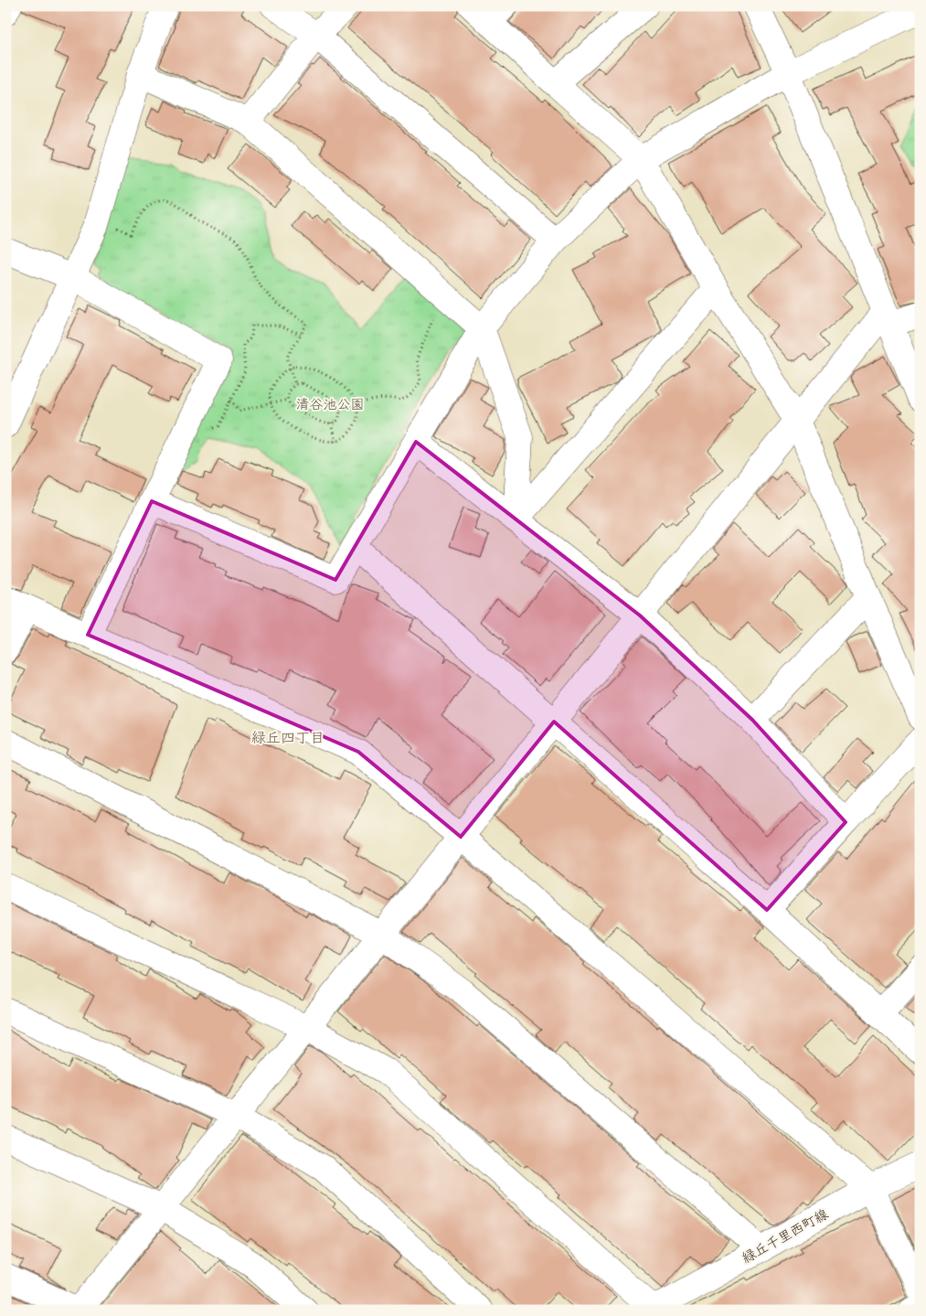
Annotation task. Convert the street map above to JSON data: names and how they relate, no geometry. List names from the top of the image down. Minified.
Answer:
{"streets":{"street":["緑丘千里西町線"]},"districts":["緑丘四丁目"],"parks":["清谷池公園"]}
